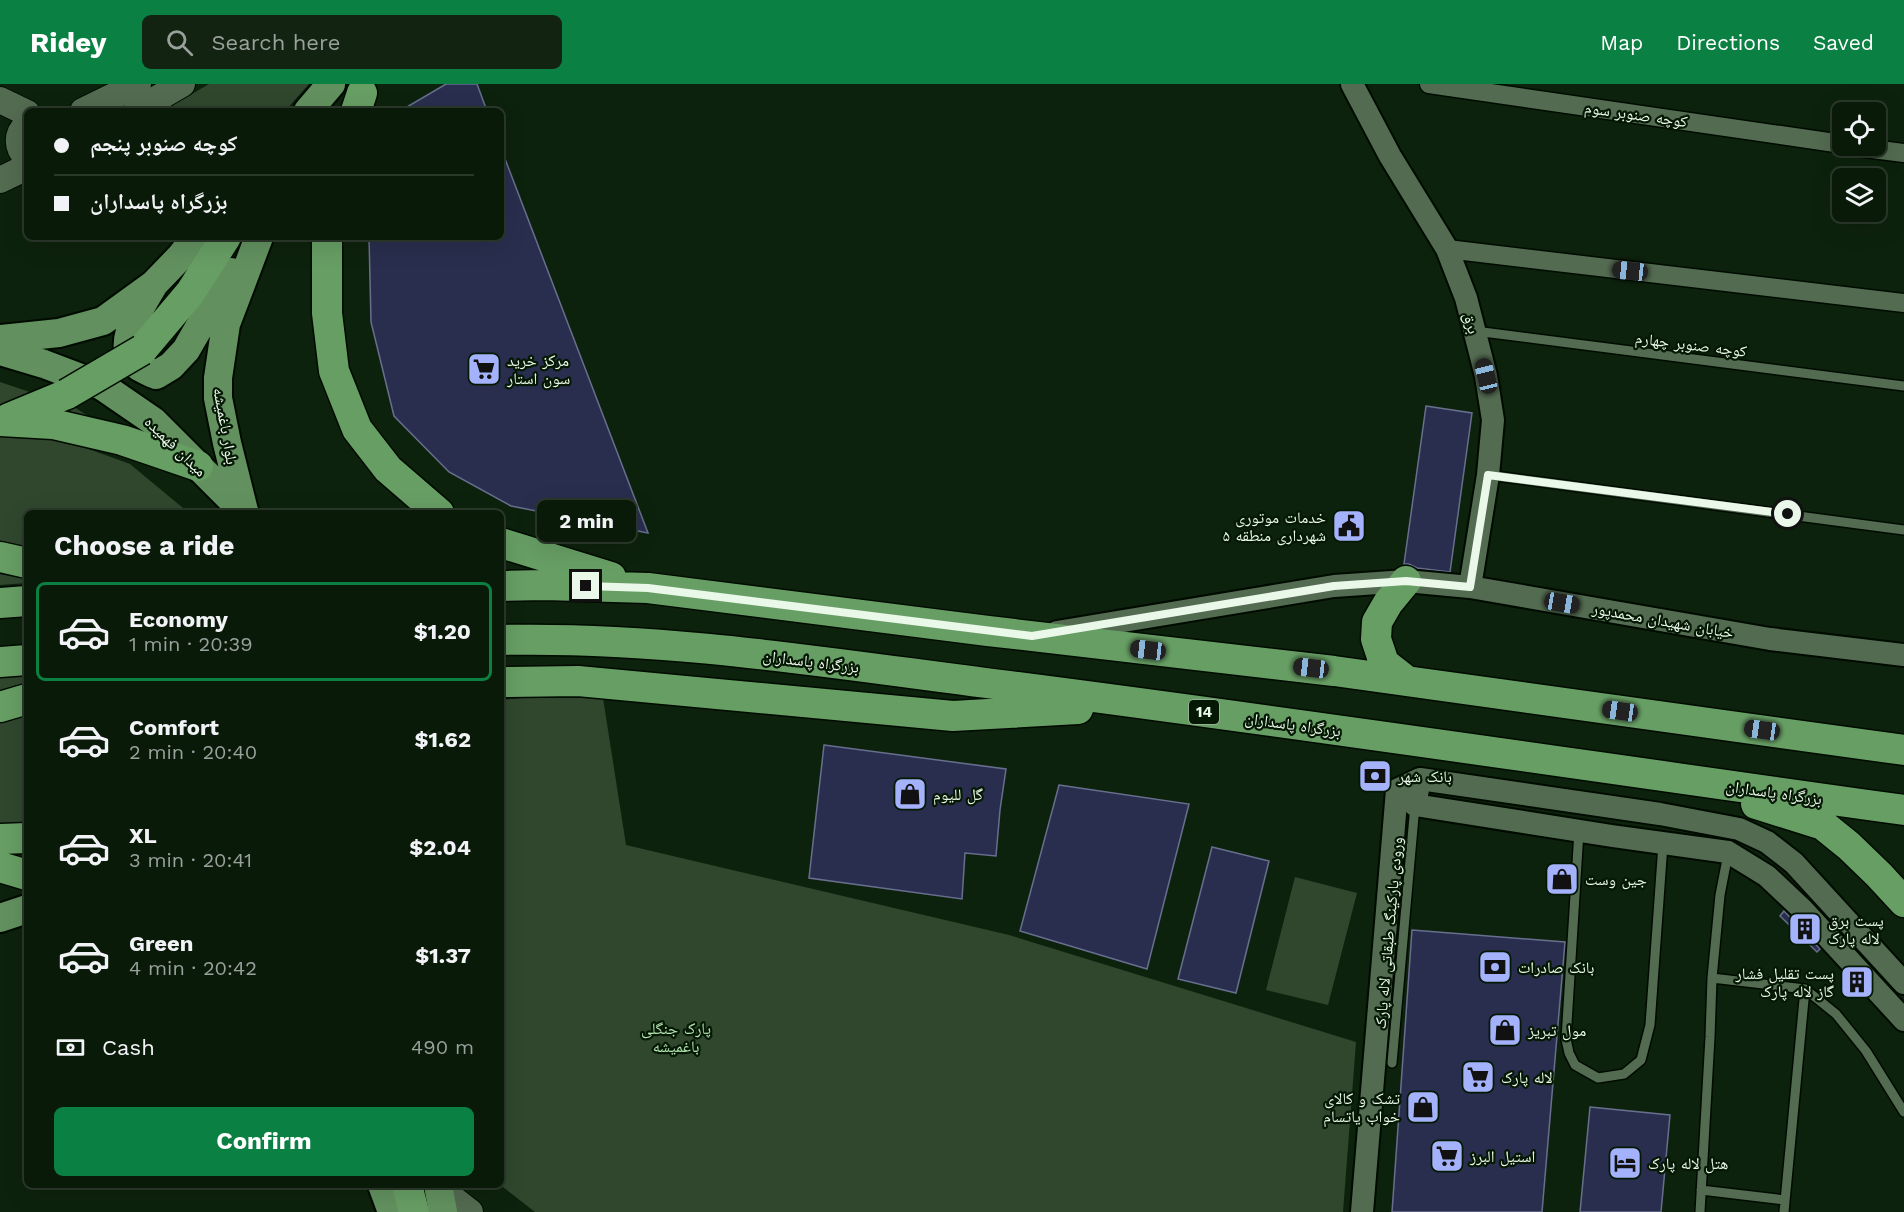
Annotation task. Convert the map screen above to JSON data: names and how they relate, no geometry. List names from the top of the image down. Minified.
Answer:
{"streets":{"highway":["بزرگراه پاسداران","14"],"main road":["بلوار باغمیشه","میدان فهمیده"],"street":["کوچه صنوبر سوم","برق","خیابان شهیدان محمدپور"],"lane":["کوچه صنوبر چهارم","ورودی پارکینگ طبقاتی لاله پارک"]},"crossings":[["برق","کوچه صنوبر چهارم"],["برق","خیابان شهیدان محمدپور"]],"parks":["پارک جنگلی باغمیشه"],"places":{"supermarket":["مرکز خرید سون استار","لاله پارک","استیل البرز"],"public building":["خدمات موتوری شهرداری منطقه ۵"],"bank":["بانک شهر","بانک صادرات"],"shop":["گل للیوم","جین وست","مول تبریز","تشک و کالای خواب یاتسام"],"building":["پست برق لاله پارک","پست تقلیل فشار گاز لاله پارک"],"hotel":["هتل لاله پارک"]},"page":{"header":"Ridey","search":"Search here","nav":["Map","Directions","Saved"],"banner":["کوچه صنوبر پنجم","بزرگراه پاسداران"],"bubble":"2 min","heading":"Choose a ride","list":[{"name":"Economy","note":"1 min · 20:39","value":"$1.20"},{"name":"Comfort","note":"2 min · 20:40","value":"$1.62"},{"name":"XL","note":"3 min · 20:41","value":"$2.04"},{"name":"Green","note":"4 min · 20:42","value":"$1.37"}],"pay":["Cash","490 m"],"buttons":"Confirm"}}
